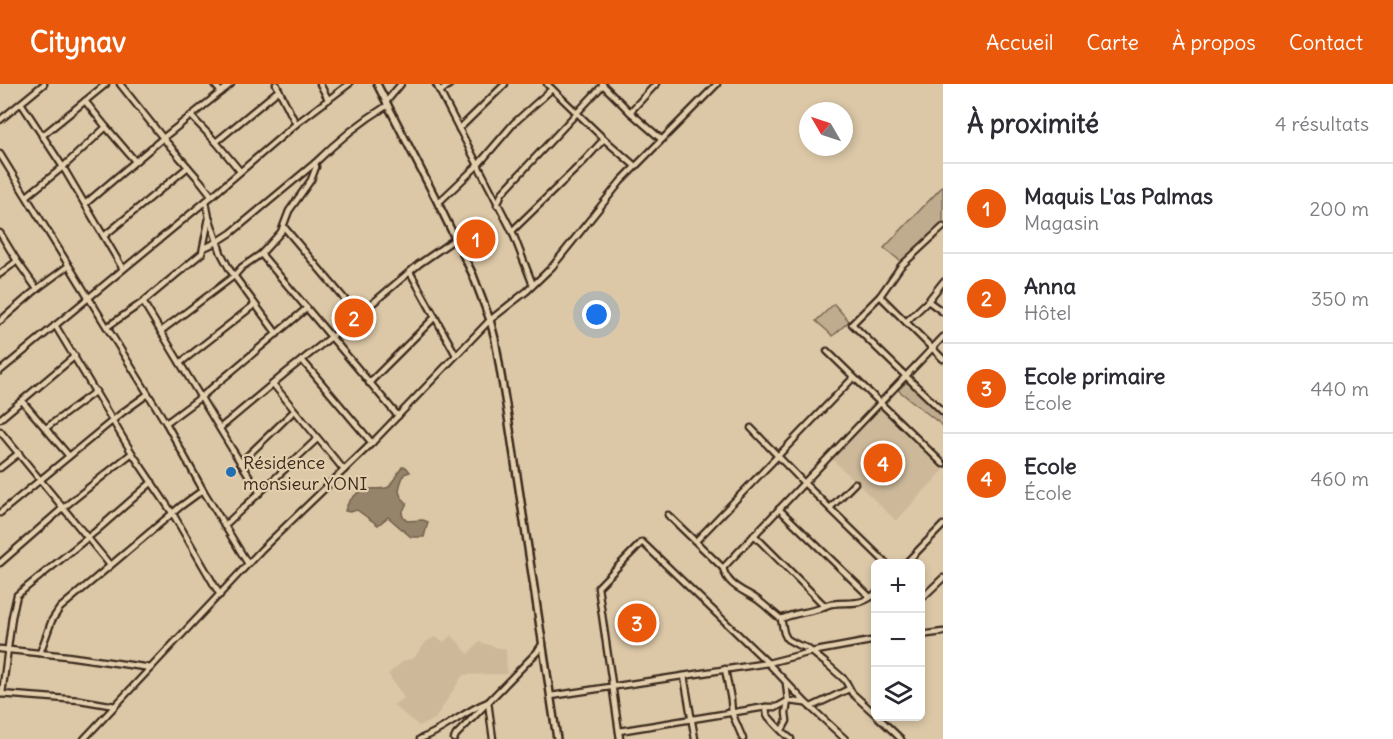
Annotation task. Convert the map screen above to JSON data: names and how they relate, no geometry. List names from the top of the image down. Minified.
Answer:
{"places":["Résidence monsieur YONI"],"north":"top left","page":{"header":"Citynav","nav":["Accueil","Carte","À propos","Contact"],"heading":["À proximité","4 résultats"],"list":[{"mark":"1","name":"Maquis L'as Palmas","note":"Magasin","value":"200 m"},{"mark":"2","name":"Anna","note":"Hôtel","value":"350 m"},{"mark":"3","name":"Ecole primaire","note":"École","value":"440 m"},{"mark":"4","name":"Ecole","note":"École","value":"460 m"}],"pins":["1","2","4","3"],"map_buttons":["+","−"]}}
